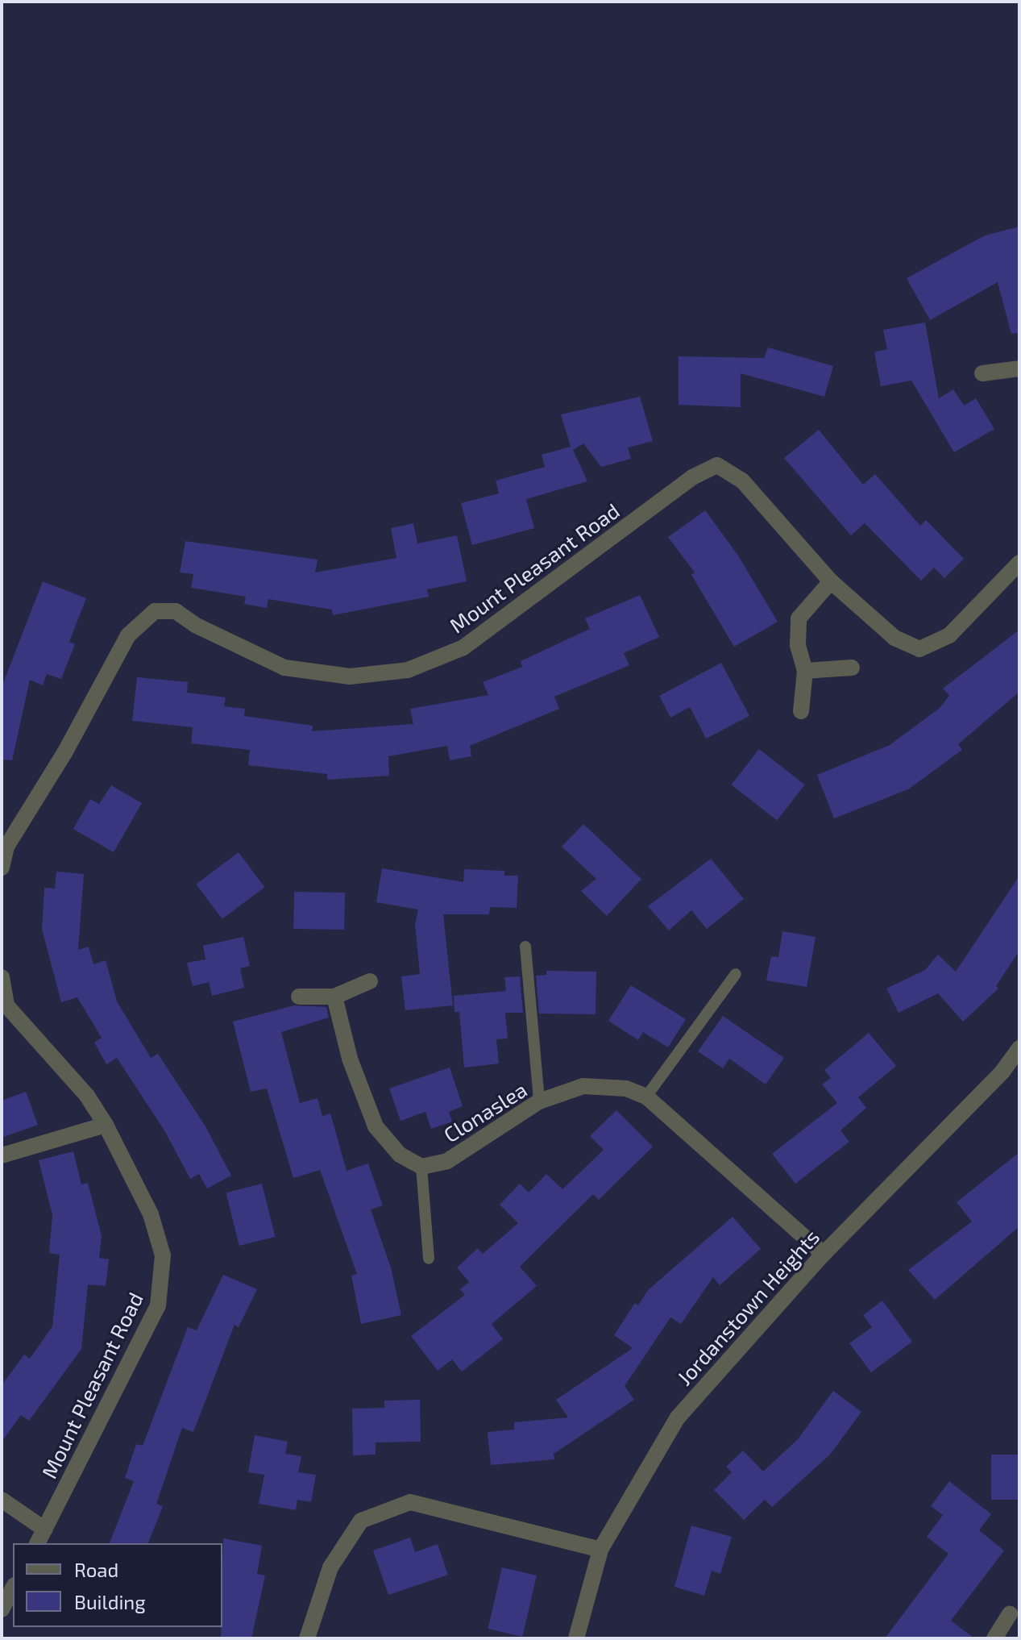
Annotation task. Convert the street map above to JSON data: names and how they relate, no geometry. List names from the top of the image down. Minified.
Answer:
{"streets":{"street":["Mount Pleasant Road","Clonaslea","Jordanstown Heights"]},"crossings":[["Clonaslea","Jordanstown Heights"]],"legend":["Road","Building"]}
